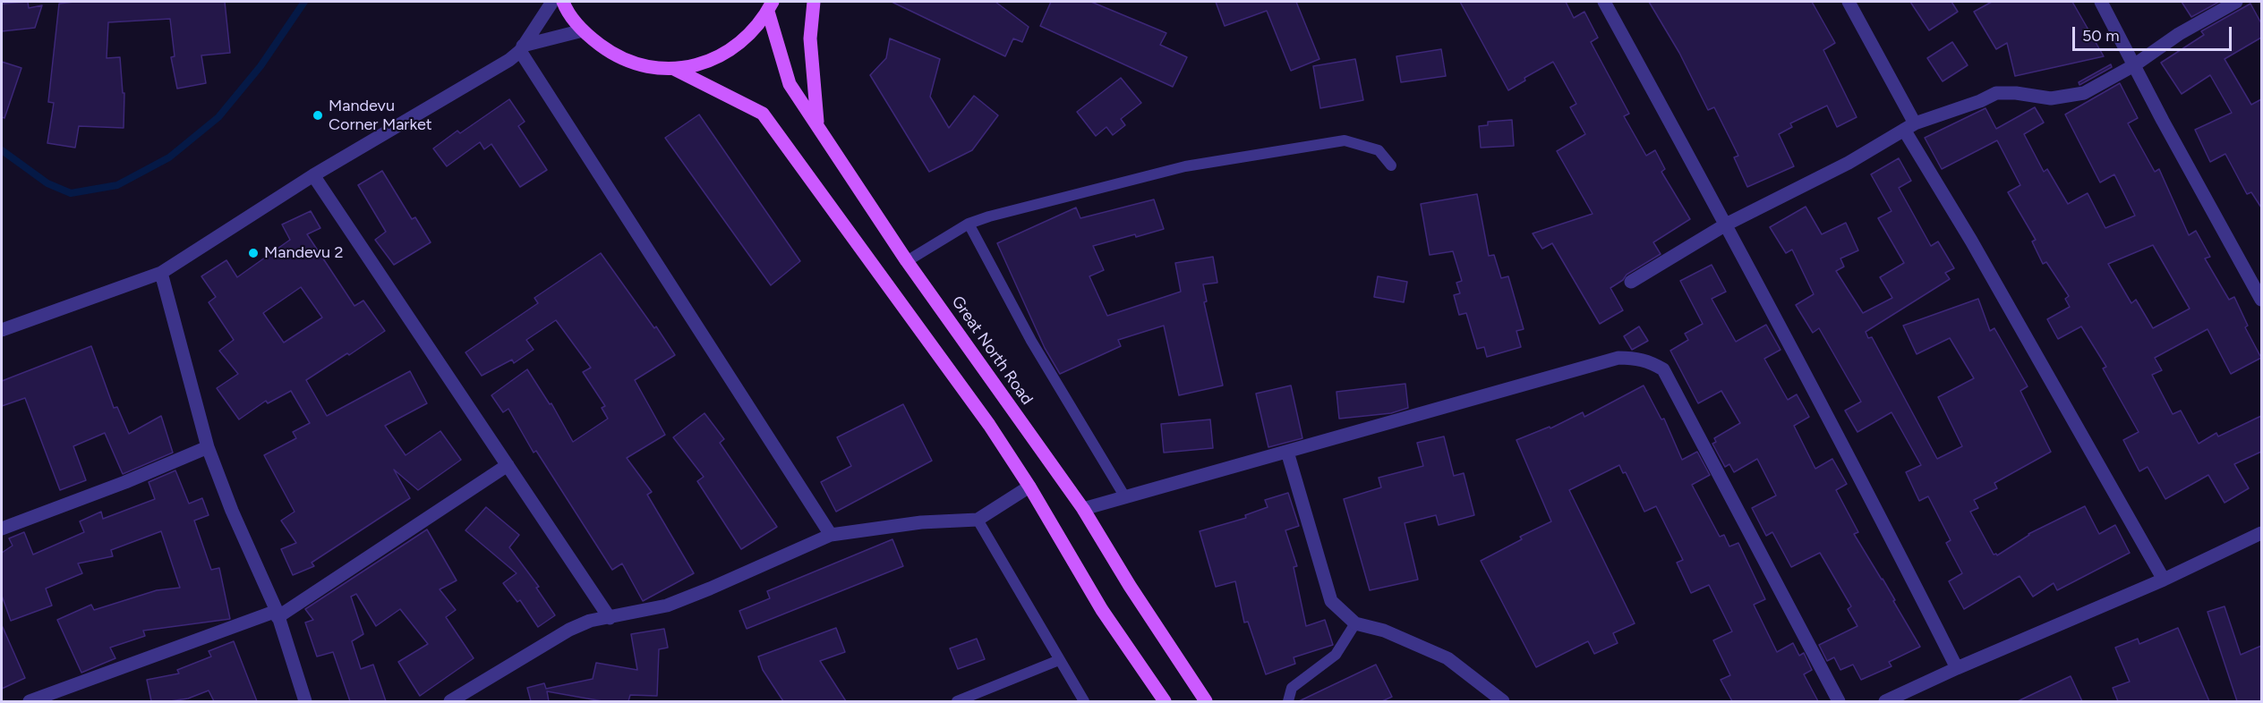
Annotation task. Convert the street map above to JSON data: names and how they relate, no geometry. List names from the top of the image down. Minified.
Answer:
{"streets":{"main road":["Great North Road"]},"places":["Mandevu Corner Market","Mandevu 2"],"scale_bar":"50 m"}
